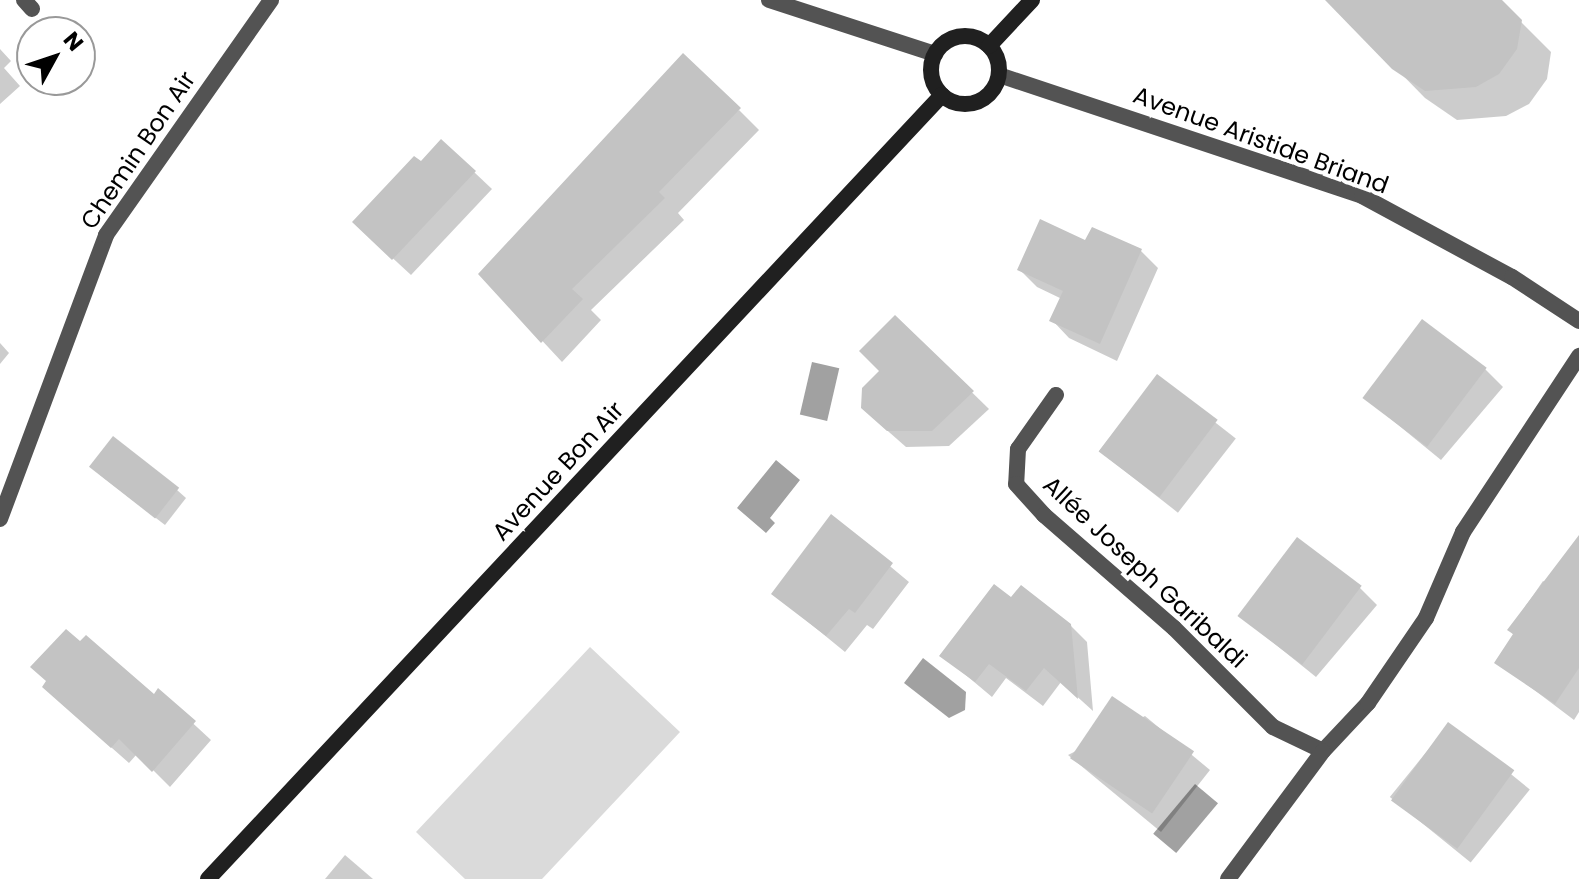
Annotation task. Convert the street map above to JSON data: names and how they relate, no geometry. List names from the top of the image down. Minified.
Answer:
{"streets":{"main road":["Avenue Bon Air"],"street":["Avenue Aristide Briand","Chemin Bon Air","Allée Joseph Garibaldi"]},"crossings":[["Avenue Aristide Briand","Avenue Bon Air"]],"north":"top right"}
